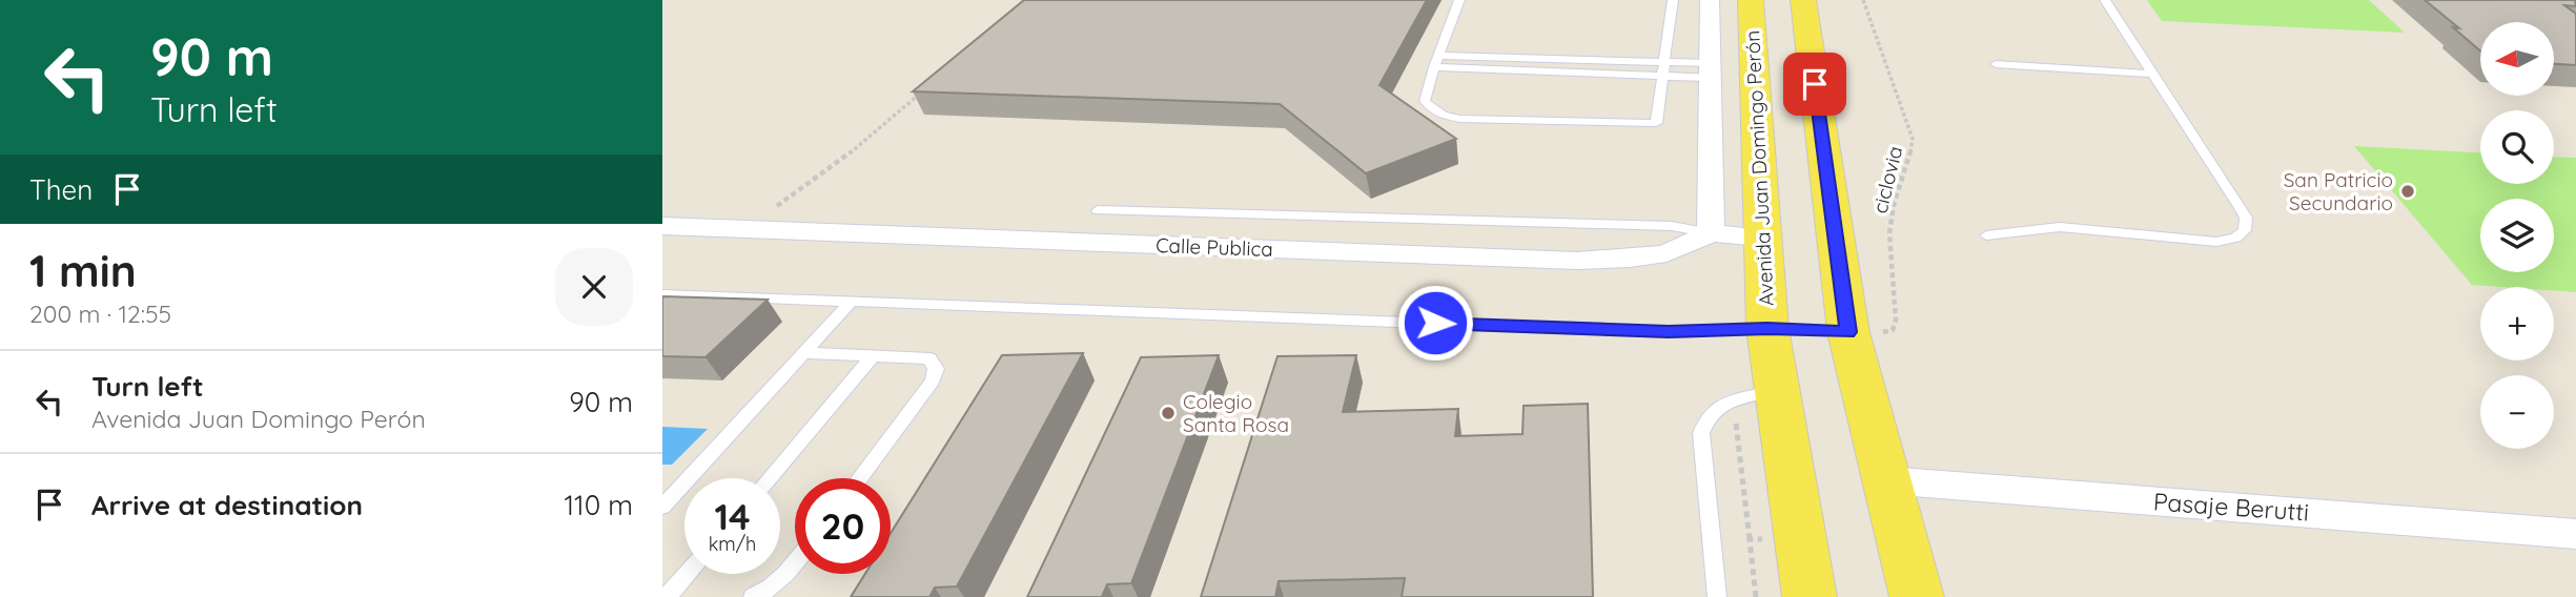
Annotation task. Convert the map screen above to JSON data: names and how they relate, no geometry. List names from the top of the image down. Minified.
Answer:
{"streets":{"main road":["Avenida Juan Domingo Perón"],"street":["Calle Publica","Pasaje Berutti"],"path":["ciclovia"]},"crossings":[["Avenida Juan Domingo Perón","Calle Publica"]],"places":["San Patricio Secundario","Colegio Santa Rosa"],"north":"left","page":{"turn":["90 m","Turn left"],"map_buttons":["+","−"],"then":"Then","heading":["1 min","200 m · 12:55"],"list":[{"name":"Turn left","note":"Avenida Juan Domingo Perón","value":"90 m"},{"name":"Arrive at destination","value":"110 m"}],"speed":"14 km/h","limit":"20"}}
